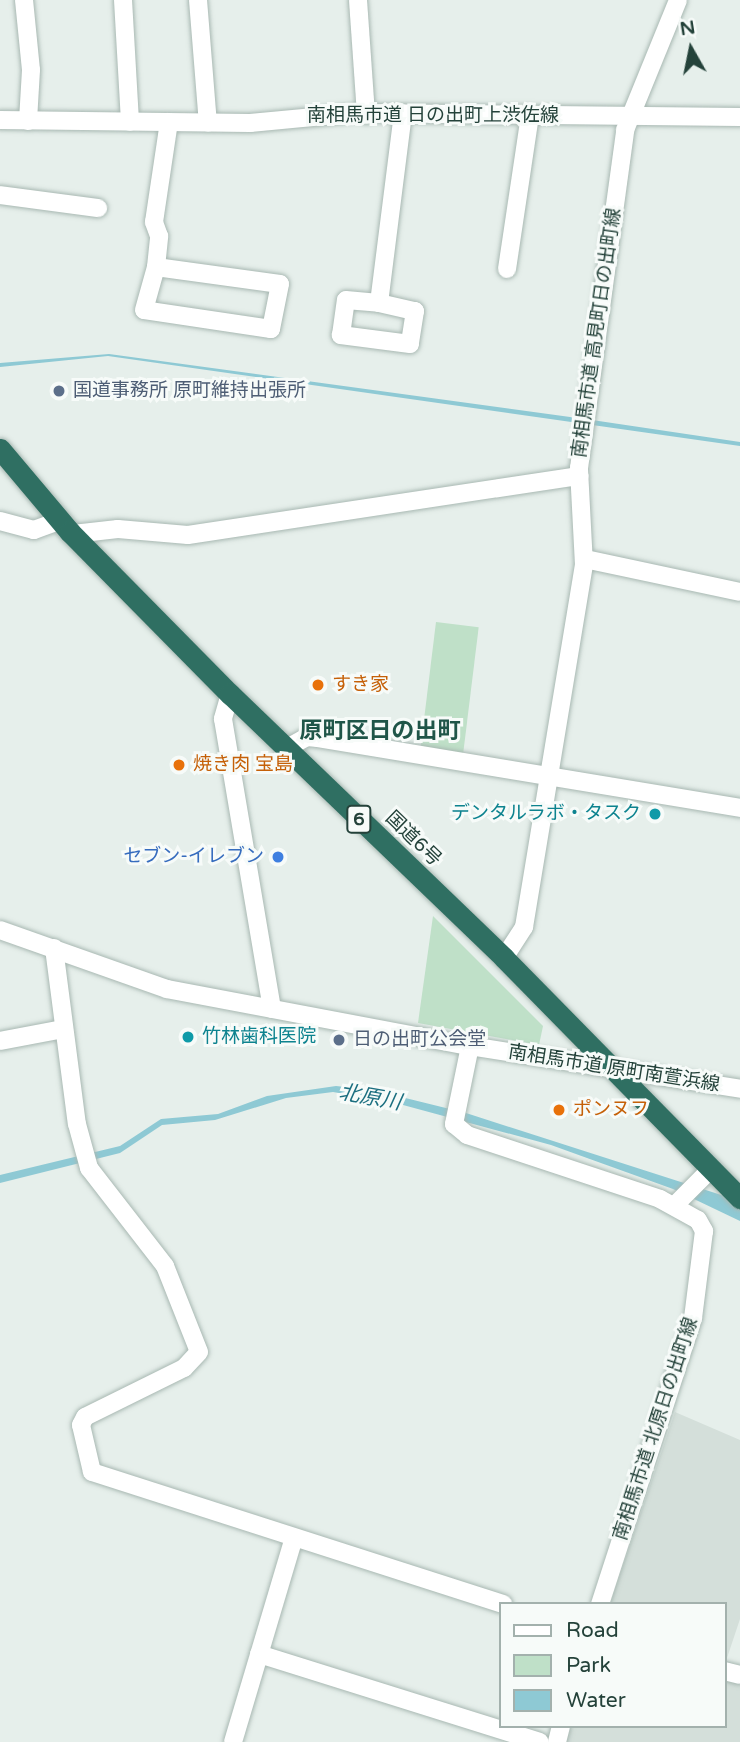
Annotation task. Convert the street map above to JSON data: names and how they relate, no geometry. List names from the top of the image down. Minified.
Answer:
{"streets":{"highway":["6","国道6号"],"street":["南相馬市道 日の出町上渋佐線","南相馬市道 高見町日の出町線","南相馬市道 原町南萱浜線","南相馬市道 北原日の出町線"]},"crossings":[["南相馬市道 日の出町上渋佐線","南相馬市道 高見町日の出町線"],["南相馬市道 高見町日の出町線","国道6号"],["国道6号","南相馬市道 原町南萱浜線"],["南相馬市道 原町南萱浜線","南相馬市道 北原日の出町線"]],"districts":["原町区日の出町"],"water":["北原川"],"places":["国道事務所 原町維持出張所","すき家","焼き肉 宝島","デンタルラボ・タスク","セブン-イレブン","竹林歯科医院","日の出町公会堂","ポンヌフ"],"legend":["Road","Park","Water"],"north":"top"}
